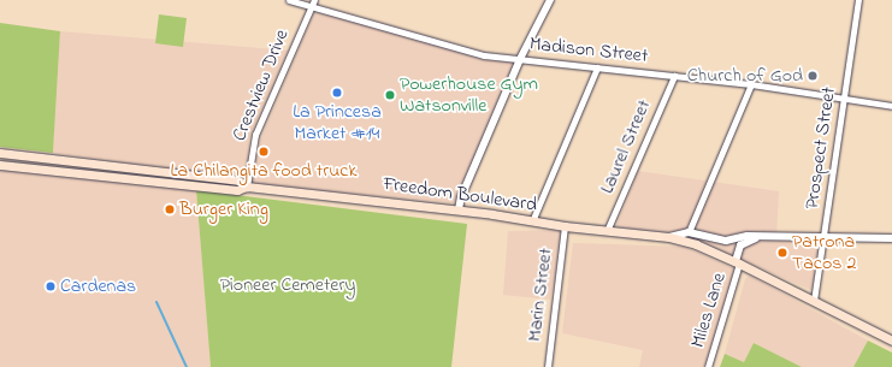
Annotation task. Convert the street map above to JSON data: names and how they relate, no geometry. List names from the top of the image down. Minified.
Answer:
{"streets":{"main road":["Freedom Boulevard"],"street":["Madison Street","Crestview Drive","Laurel Street","Prospect Street","Marin Street","Miles Lane"]},"crossings":[["Madison Street","Crestview Drive"],["Madison Street","Laurel Street"],["Madison Street","Prospect Street"],["Crestview Drive","Freedom Boulevard"],["Laurel Street","Freedom Boulevard"],["Prospect Street","Freedom Boulevard"],["Freedom Boulevard","Marin Street"],["Freedom Boulevard","Miles Lane"]],"parks":["Pioneer Cemetery"],"places":["Church of God","La Princesa Market #14","Powerhouse Gym Watsonville","La Chilangita food truck","Burger King","Patrona Tacos 2","Cardenas"]}
